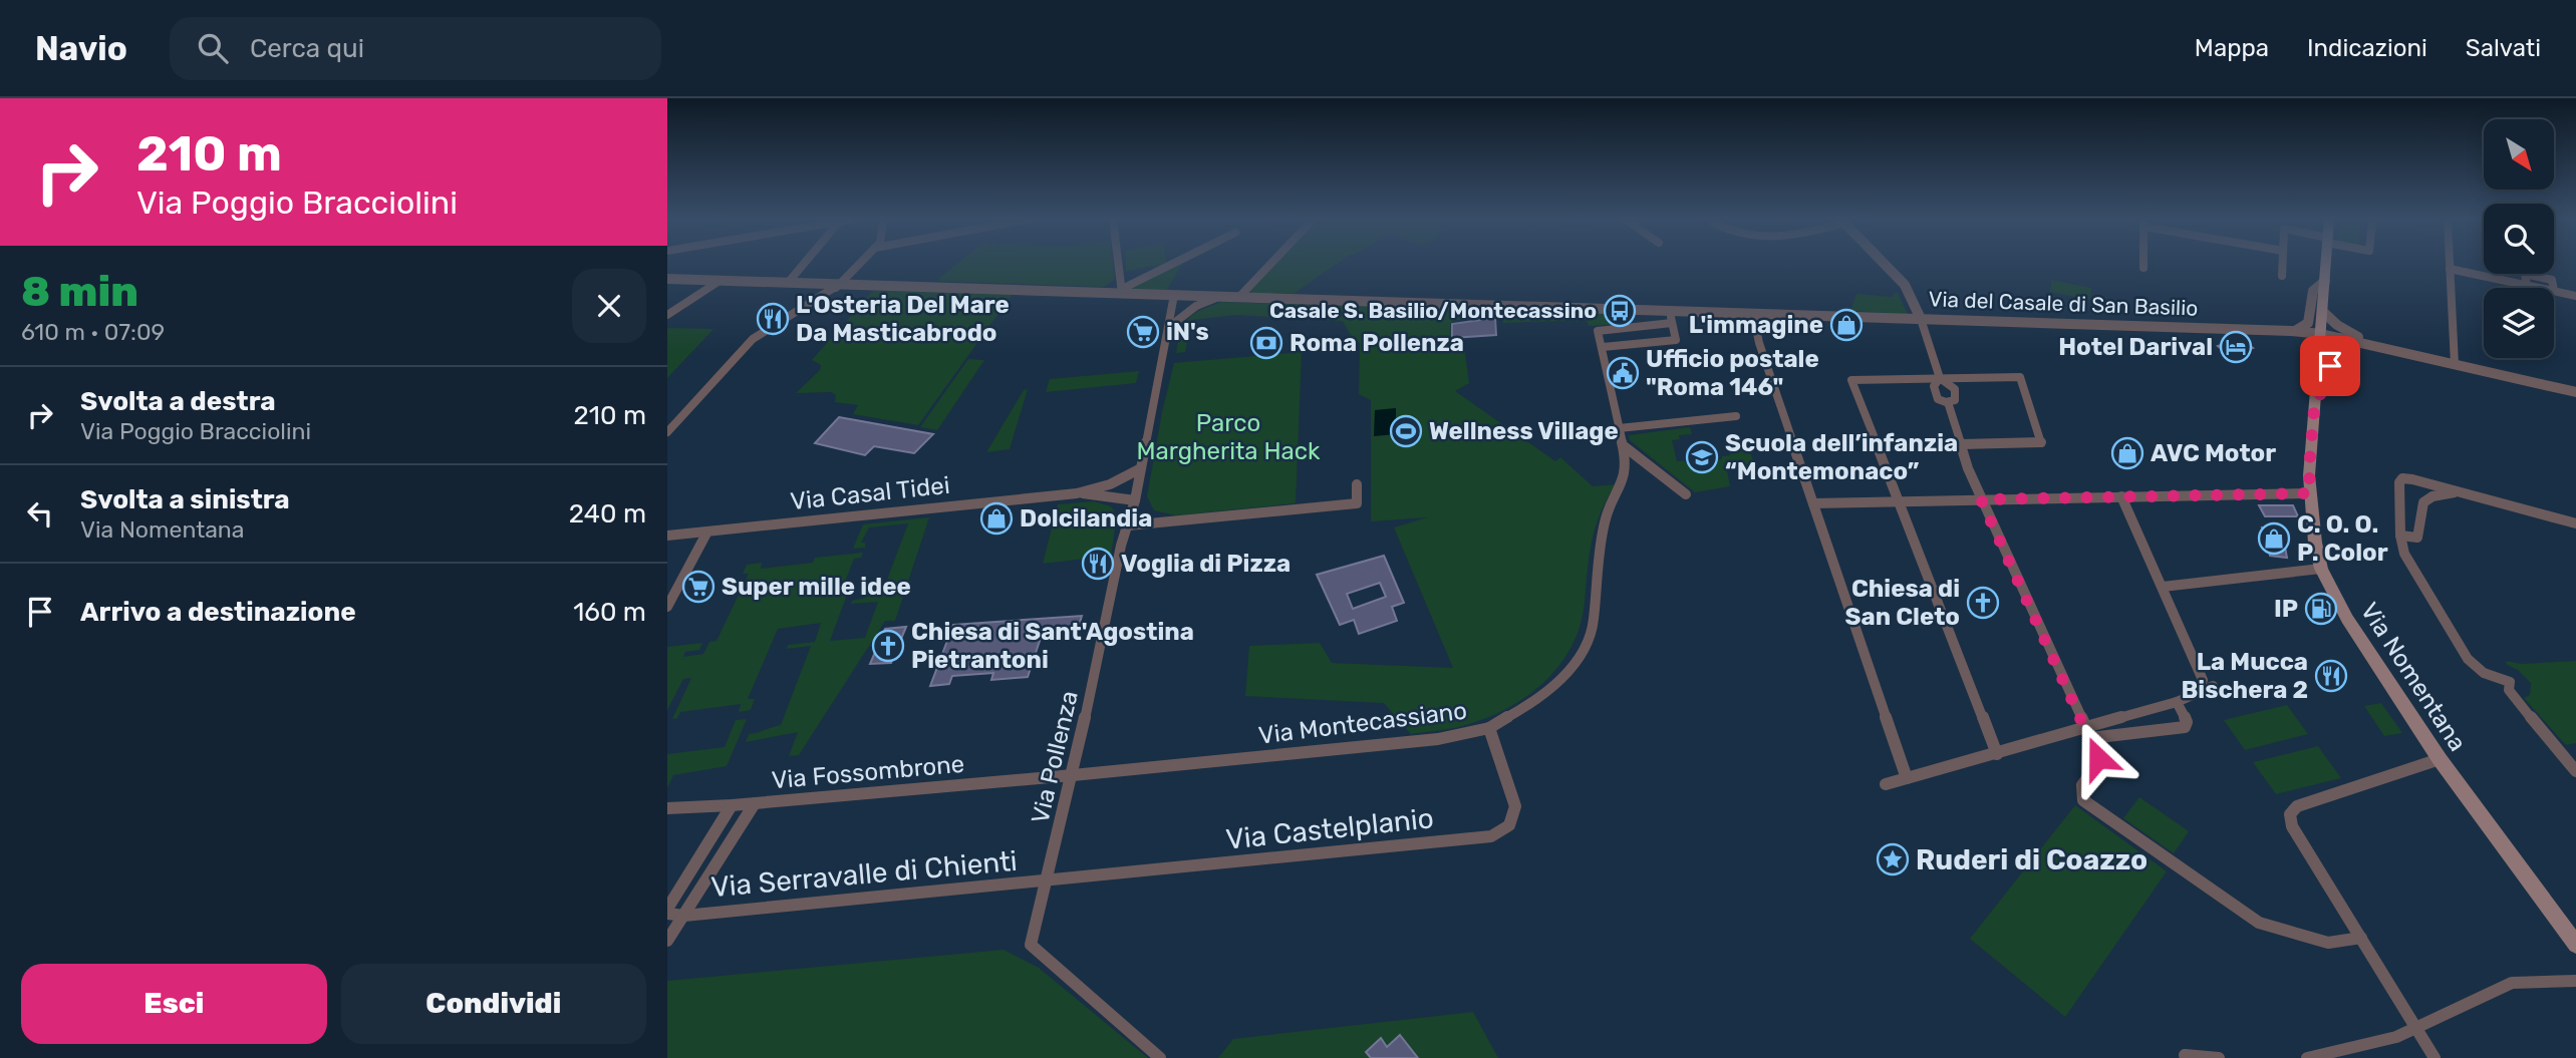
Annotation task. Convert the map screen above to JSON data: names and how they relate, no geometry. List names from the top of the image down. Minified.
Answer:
{"streets":{"main road":["Via Nomentana"],"street":["Via del Casale di San Basilio","Via Casal Tidei","Via Montecassiano","Via Pollenza","Via Fossombrone","Via Castelplanio","Via Serravalle di Chienti"]},"crossings":[["Via del Casale di San Basilio","Via Nomentana"],["Via del Casale di San Basilio","Via Pollenza"],["Via Casal Tidei","Via Pollenza"],["Via Montecassiano","Via Pollenza"],["Via Montecassiano","Via Fossombrone"],["Via Montecassiano","Via Castelplanio"],["Via Pollenza","Via Fossombrone"],["Via Pollenza","Via Castelplanio"],["Via Pollenza","Via Serravalle di Chienti"],["Via Castelplanio","Via Serravalle di Chienti"]],"parks":["Parco Margherita Hack"],"places":{"bus stop":["Casale S. Basilio/Montecassino"],"restaurant":["L'Osteria Del Mare Da Masticabrodo","Voglia di Pizza","La Mucca Bischera 2"],"shop":["L'immagine","AVC Motor","Dolcilandia","C. O. O. P. Color"],"supermarket":["iN's","Super mille idee"],"bank":["Roma Pollenza"],"hotel":["Hotel Darival"],"public building":["Ufficio postale \"Roma 146\""],"sports":["Wellness Village"],"school or university":["Scuola dell’infanzia “Montemonaco”"],"church":["Chiesa di San Cleto","Chiesa di Sant'Agostina Pietrantoni"],"fuel station":["IP"],"place":["Ruderi di Coazzo"]},"north":"bottom right","page":{"header":"Navio","search":"Cerca qui","nav":["Mappa","Indicazioni","Salvati"],"turn":["210 m","Via Poggio Bracciolini"],"heading":["8 min","610 m · 07:09"],"list":[{"name":"Svolta a destra","note":"Via Poggio Bracciolini","value":"210 m"},{"name":"Svolta a sinistra","note":"Via Nomentana","value":"240 m"},{"name":"Arrivo a destinazione","value":"160 m"}],"buttons":["Esci","Condividi"]}}
